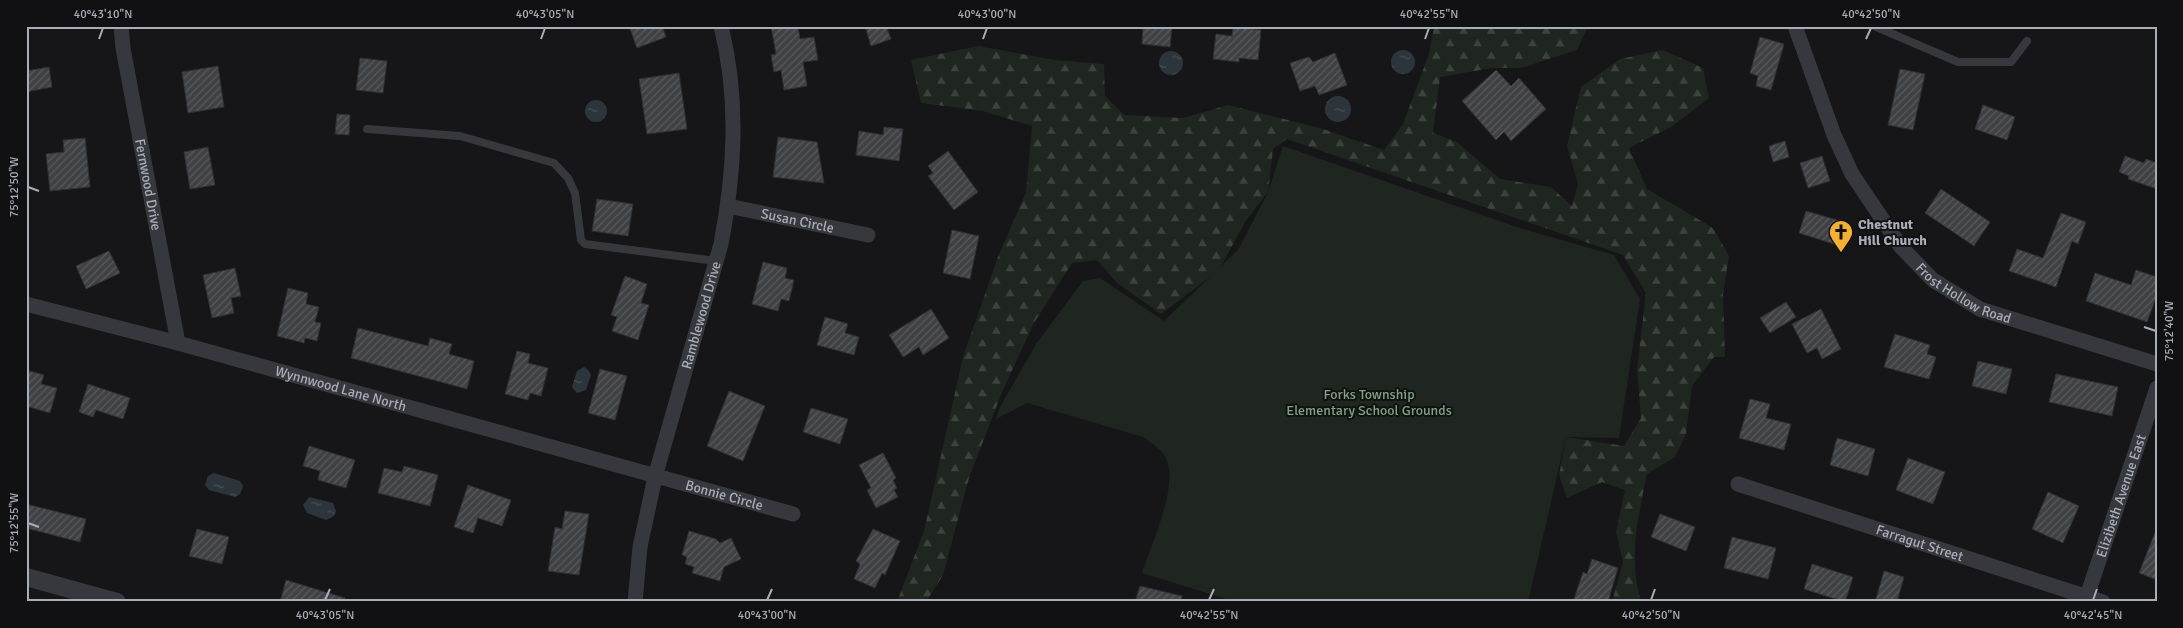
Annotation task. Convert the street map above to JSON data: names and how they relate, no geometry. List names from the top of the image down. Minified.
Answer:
{"streets":{"street":["Fernwood Drive","Susan Circle","Frost Hollow Road","Ramblewood Drive","Wynnwood Lane North","Bonnie Circle","Elizibeth Avenue East","Farragut Street"]},"crossings":[["Fernwood Drive","Wynnwood Lane North"],["Susan Circle","Ramblewood Drive"],["Ramblewood Drive","Wynnwood Lane North"],["Ramblewood Drive","Bonnie Circle"],["Wynnwood Lane North","Bonnie Circle"],["Elizibeth Avenue East","Farragut Street"]],"parks":["Forks Township Elementary School Grounds"],"places":{"church":["Chestnut Hill Church"]},"coordinates":["40°43'10\"N","40°43'05\"N","40°43'00\"N","40°42'55\"N","40°42'50\"N","75°12'50\"W","75°12'40\"W","75°12'55\"W","40°42'45\"N"]}
